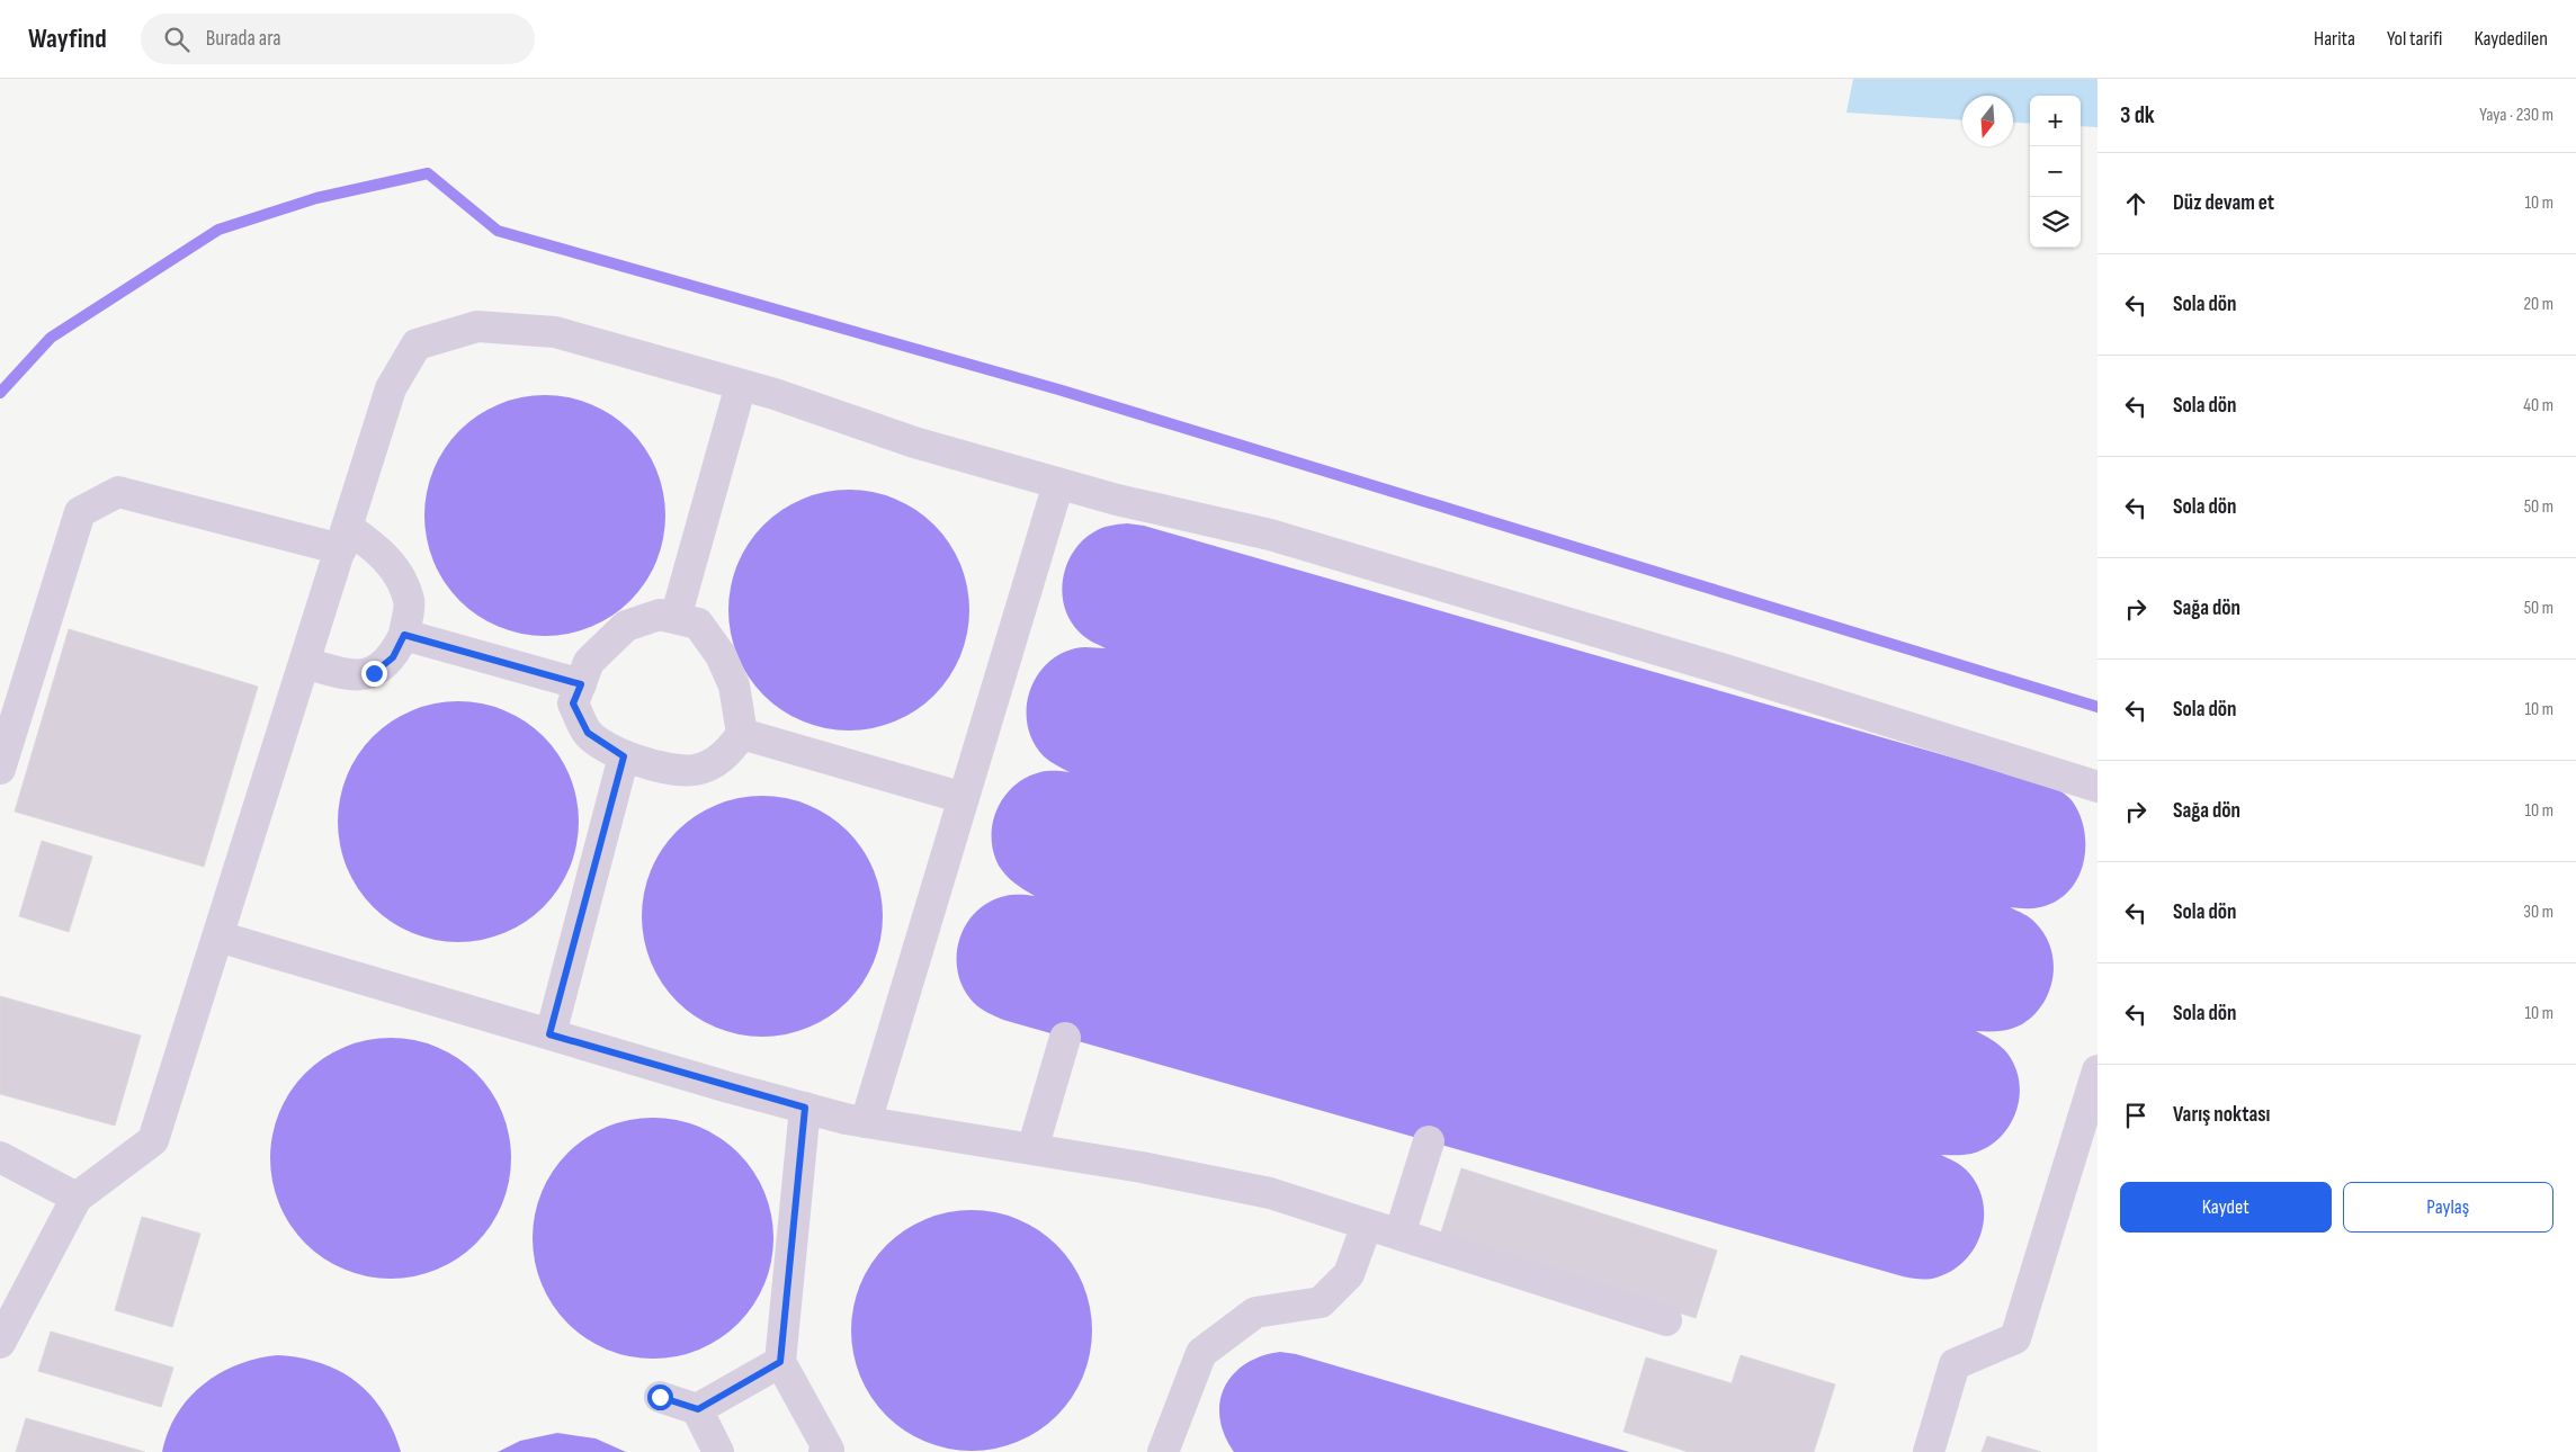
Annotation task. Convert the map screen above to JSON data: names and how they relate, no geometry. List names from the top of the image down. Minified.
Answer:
{"north":"bottom","page":{"header":"Wayfind","search":"Burada ara","nav":["Harita","Yol tarifi","Kaydedilen"],"heading":["3 dk","Yaya · 230 m"],"map_buttons":["+","−"],"list":[["Düz devam et","10 m"],["Sola dön","20 m"],["Sola dön","40 m"],["Sola dön","50 m"],["Sağa dön","50 m"],["Sola dön","10 m"],["Sağa dön","10 m"],["Sola dön","30 m"],["Sola dön","10 m"],"Varış noktası"],"buttons":["Kaydet","Paylaş"]}}
